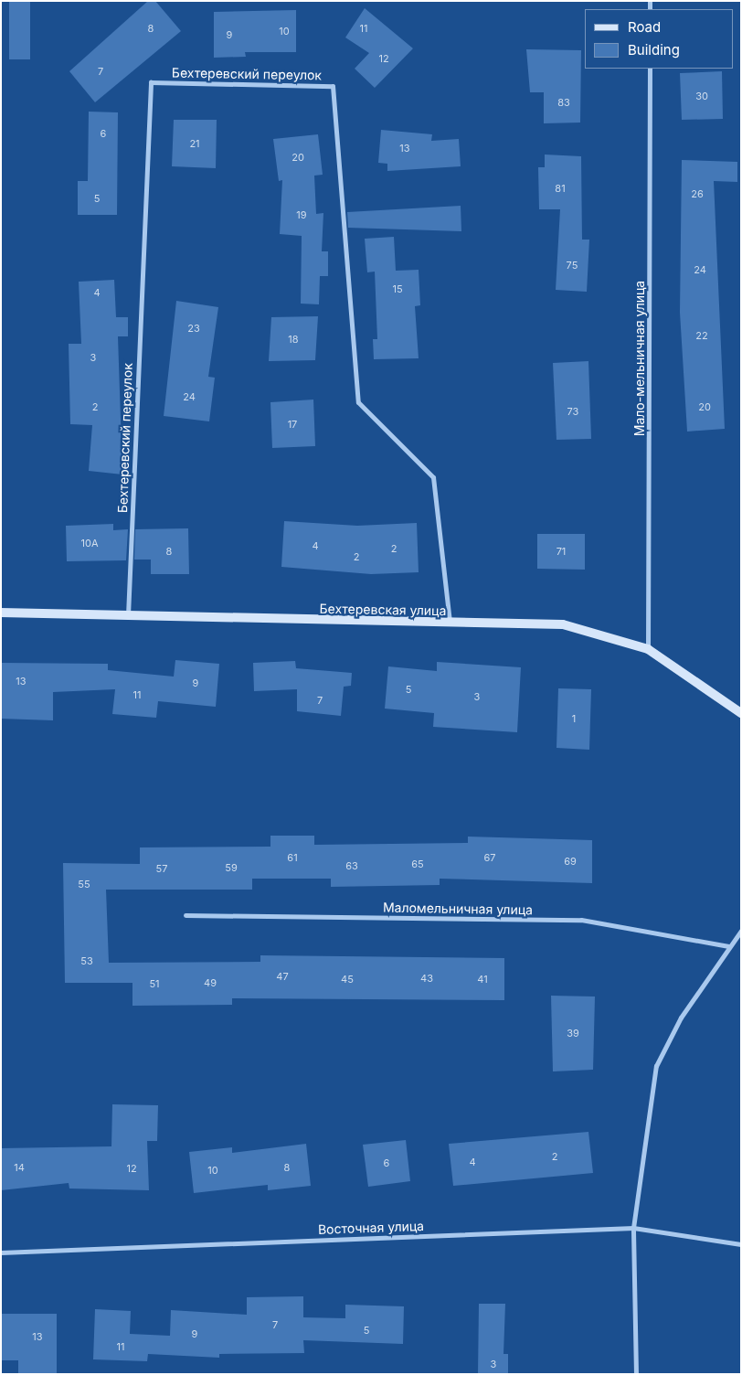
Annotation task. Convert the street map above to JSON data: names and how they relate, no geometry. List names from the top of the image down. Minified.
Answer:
{"streets":{"main road":["Бехтеревская улица"],"street":["Бехтеревский переулок","Мало-мельничная улица","Маломельничная улица","Восточная улица"]},"crossings":[["Бехтеревский переулок","Бехтеревская улица"],["Мало-мельничная улица","Бехтеревская улица"]],"house_numbers":["8","11","10","9","12","7","30","83","6","21","13","20","81","26","5","19","75","24","15","4","23","22","18","3","24","2","20","73","17","10А","4","2","8","71","2","13","9","5","11","3","7","1","61","67","69","65","63","59","57","55","53","47","43","45","41","49","51","39","2","4","6","14","8","12","10","7","5","9","13","11","3"],"legend":["Road","Building"]}
